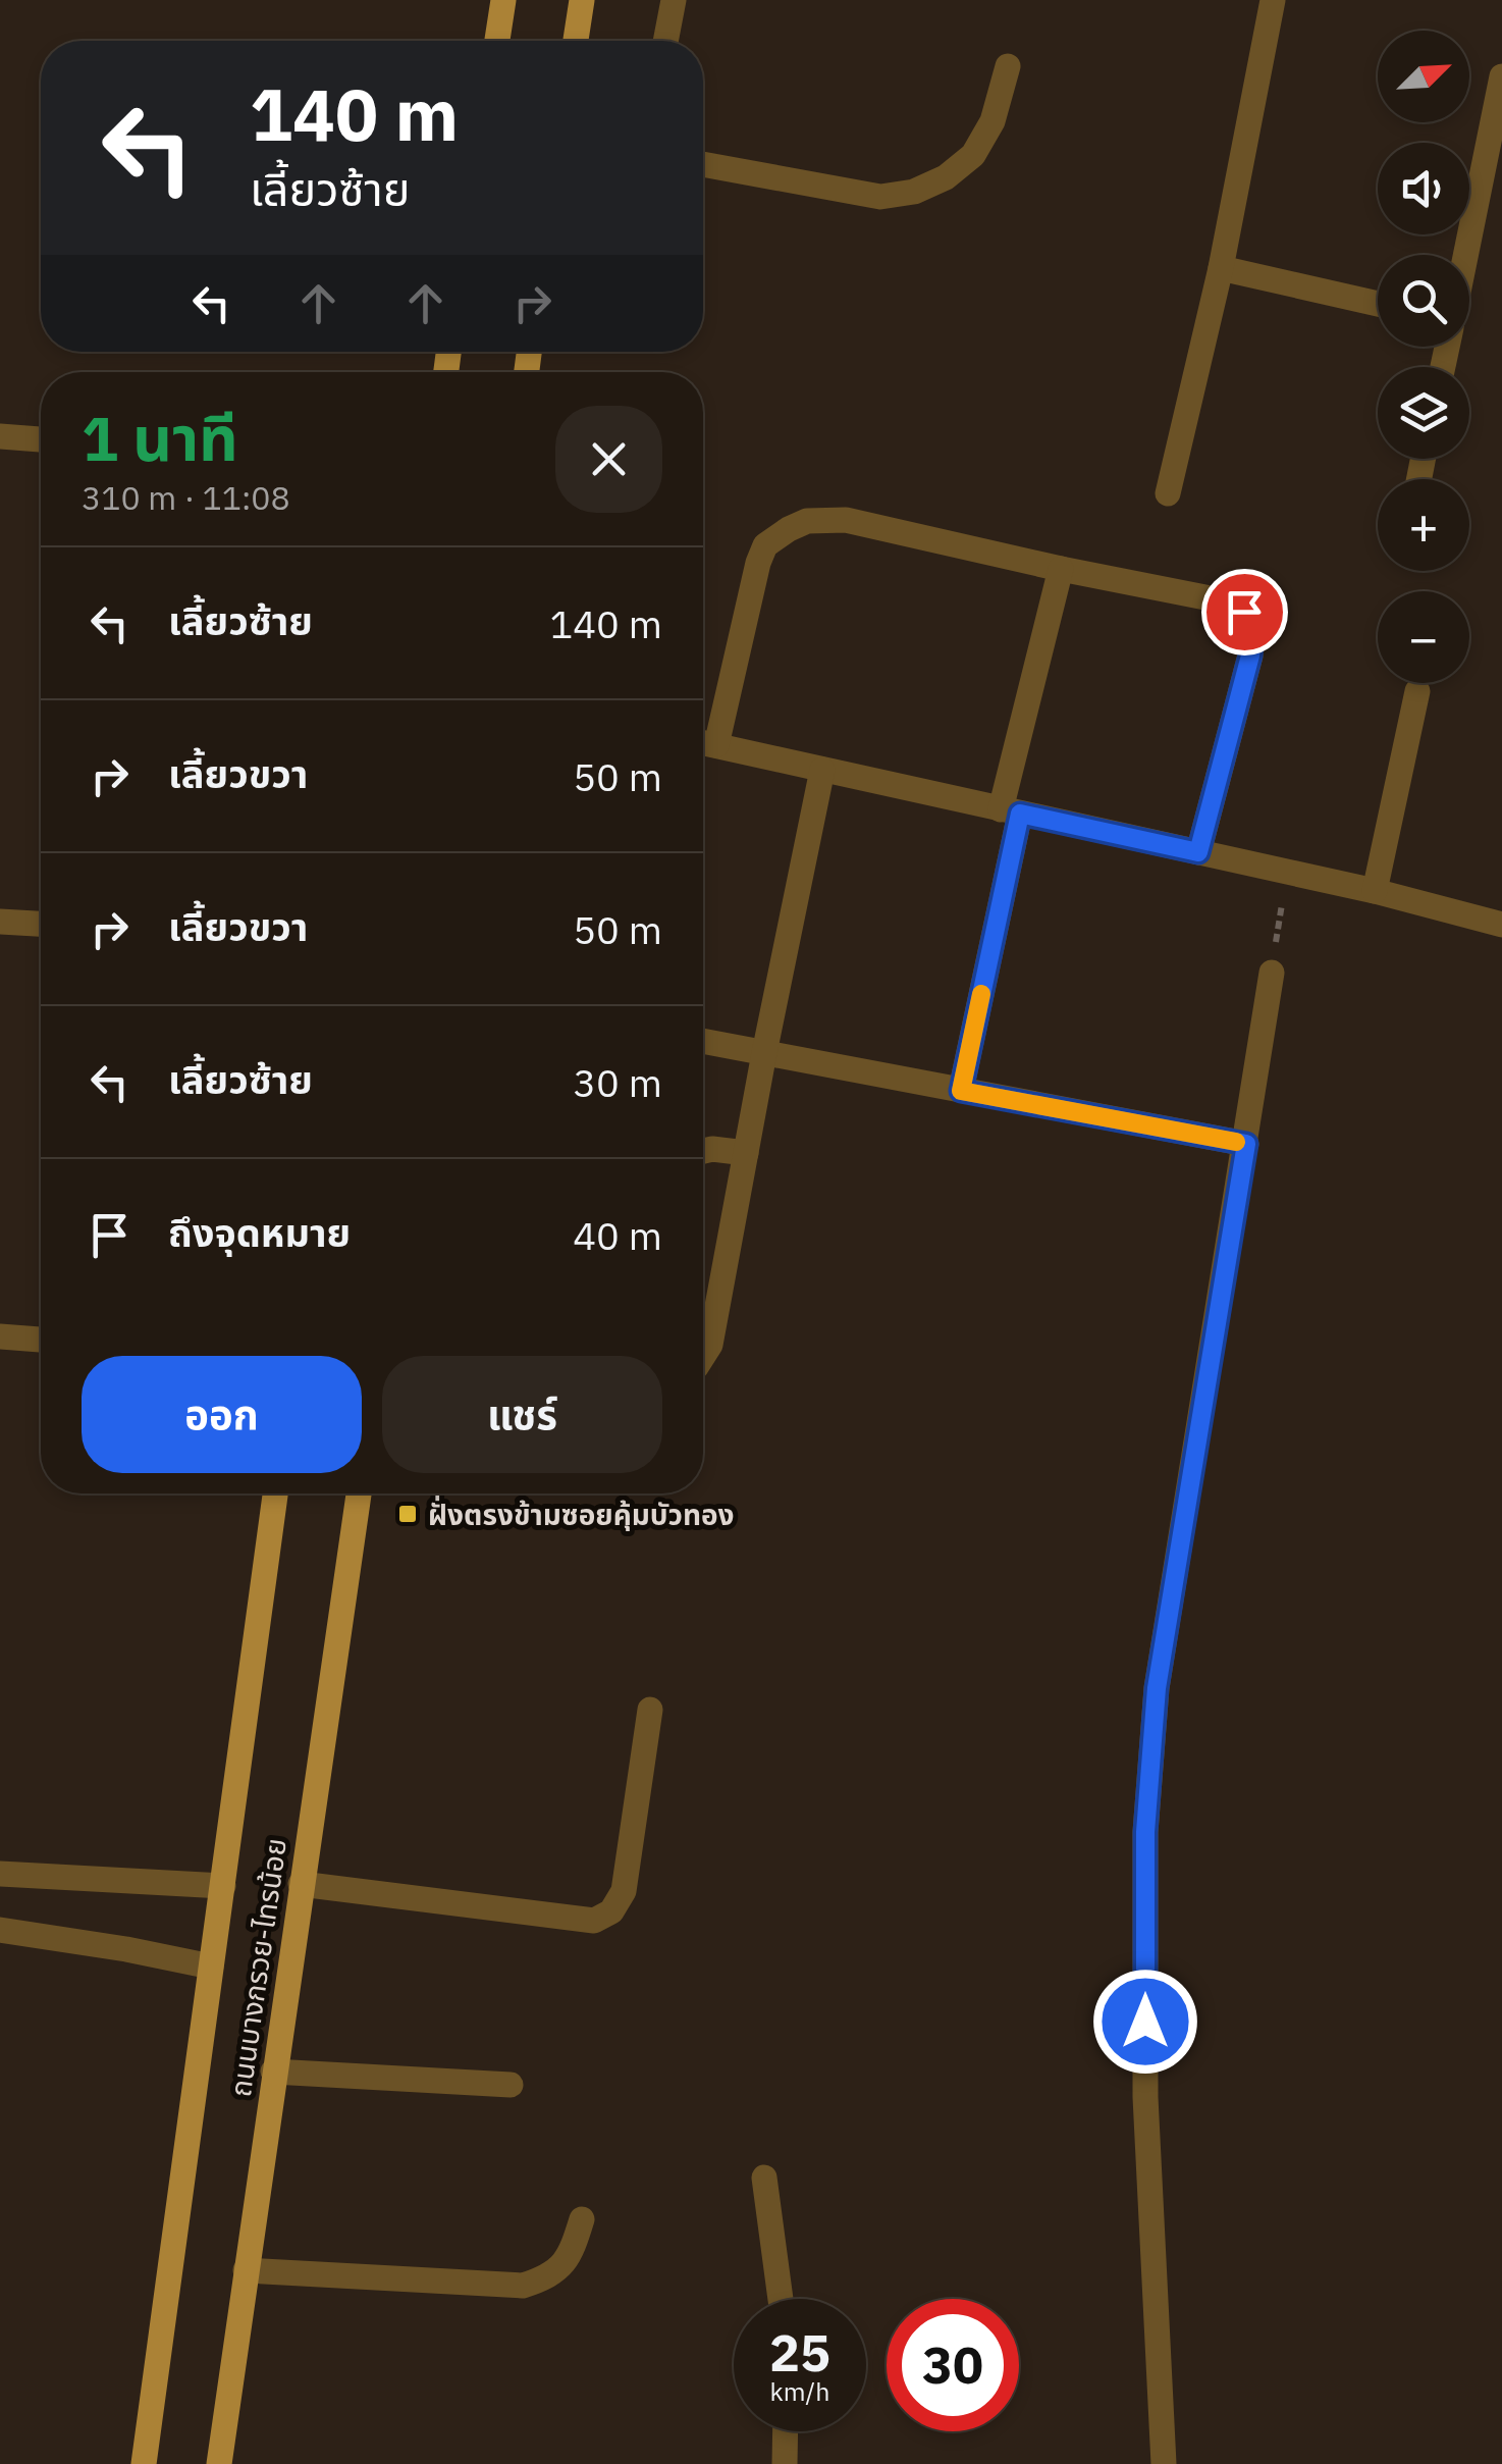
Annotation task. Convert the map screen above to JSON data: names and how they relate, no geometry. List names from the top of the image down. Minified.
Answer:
{"streets":{"main road":["ถนนบางกรวย-ไทรน้อย"]},"places":{"transit":["ฝั่งตรงข้ามซอยคุ้มบัวทอง"]},"north":"top right","page":{"map_buttons":["+","−"],"turn":["140 m","เลี้ยวซ้าย"],"heading":["1 นาที","310 m · 11:08"],"list":[{"name":"เลี้ยวซ้าย","value":"140 m"},{"name":"เลี้ยวขวา","value":"50 m"},{"name":"เลี้ยวขวา","value":"50 m"},{"name":"เลี้ยวซ้าย","value":"30 m"},{"name":"ถึงจุดหมาย","value":"40 m"}],"buttons":["ออก","แชร์"],"speed":"25 km/h","limit":"30"}}
